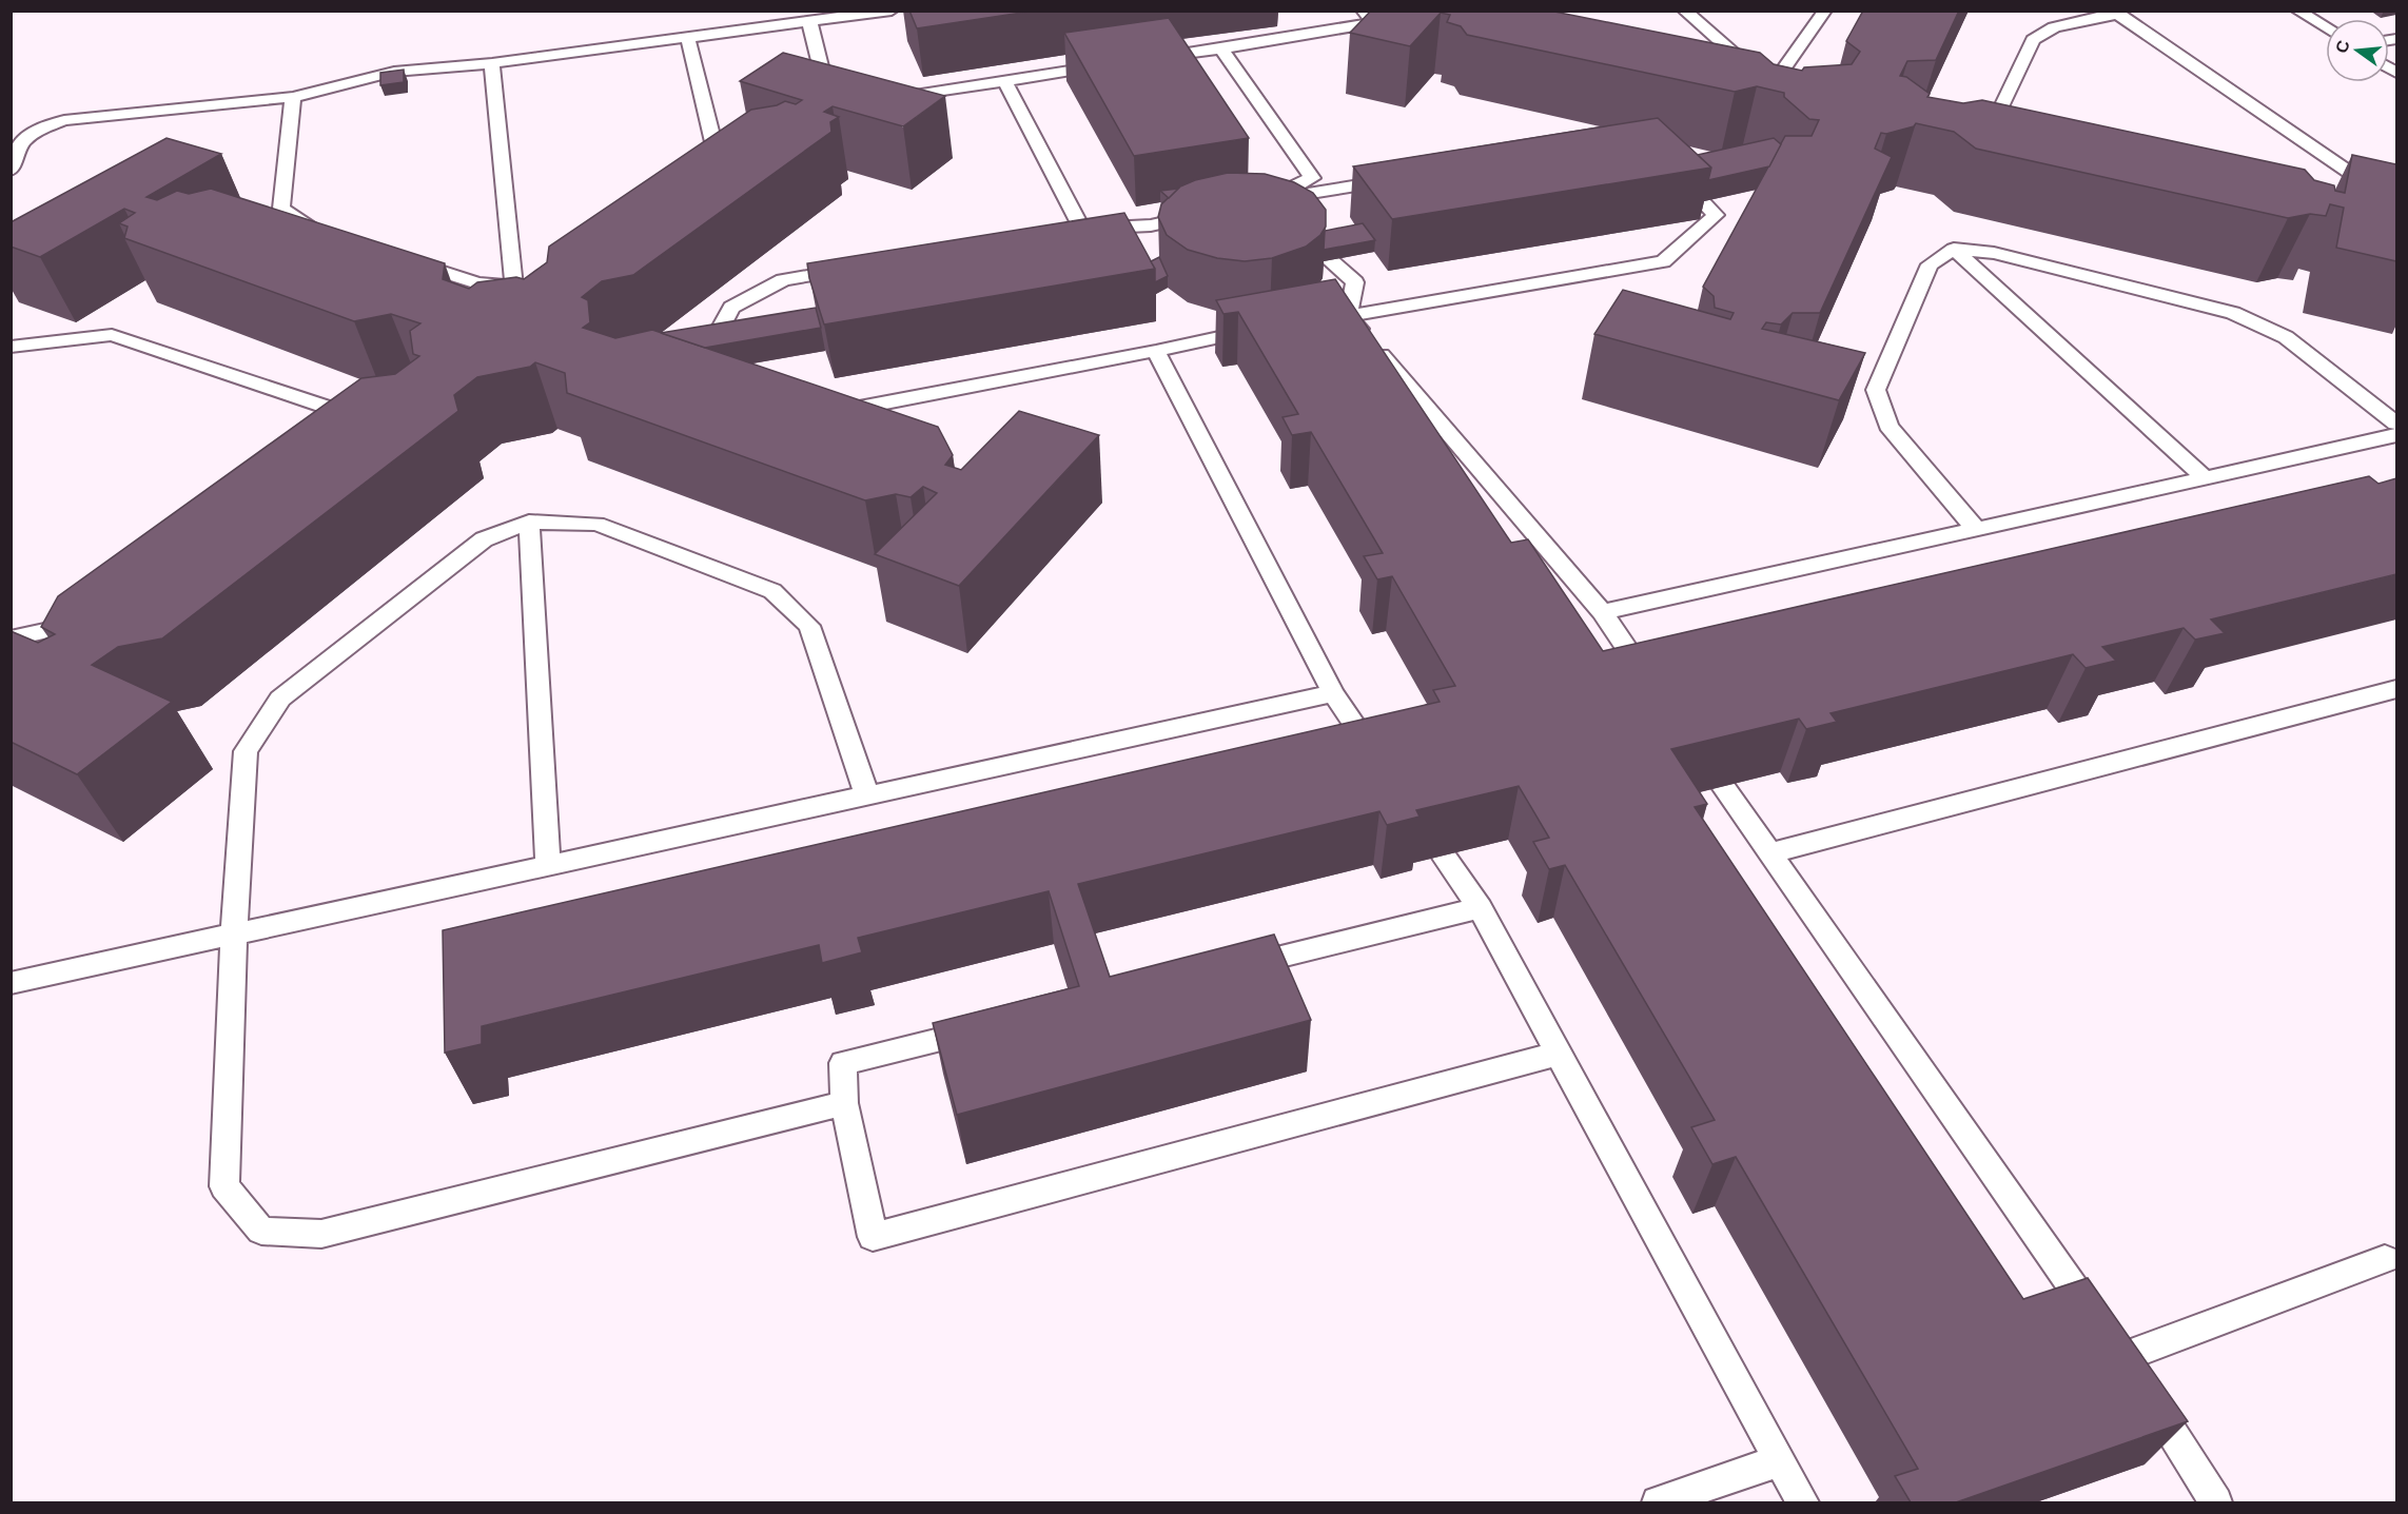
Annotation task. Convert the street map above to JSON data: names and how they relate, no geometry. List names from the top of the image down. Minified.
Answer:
{"north":"left"}
